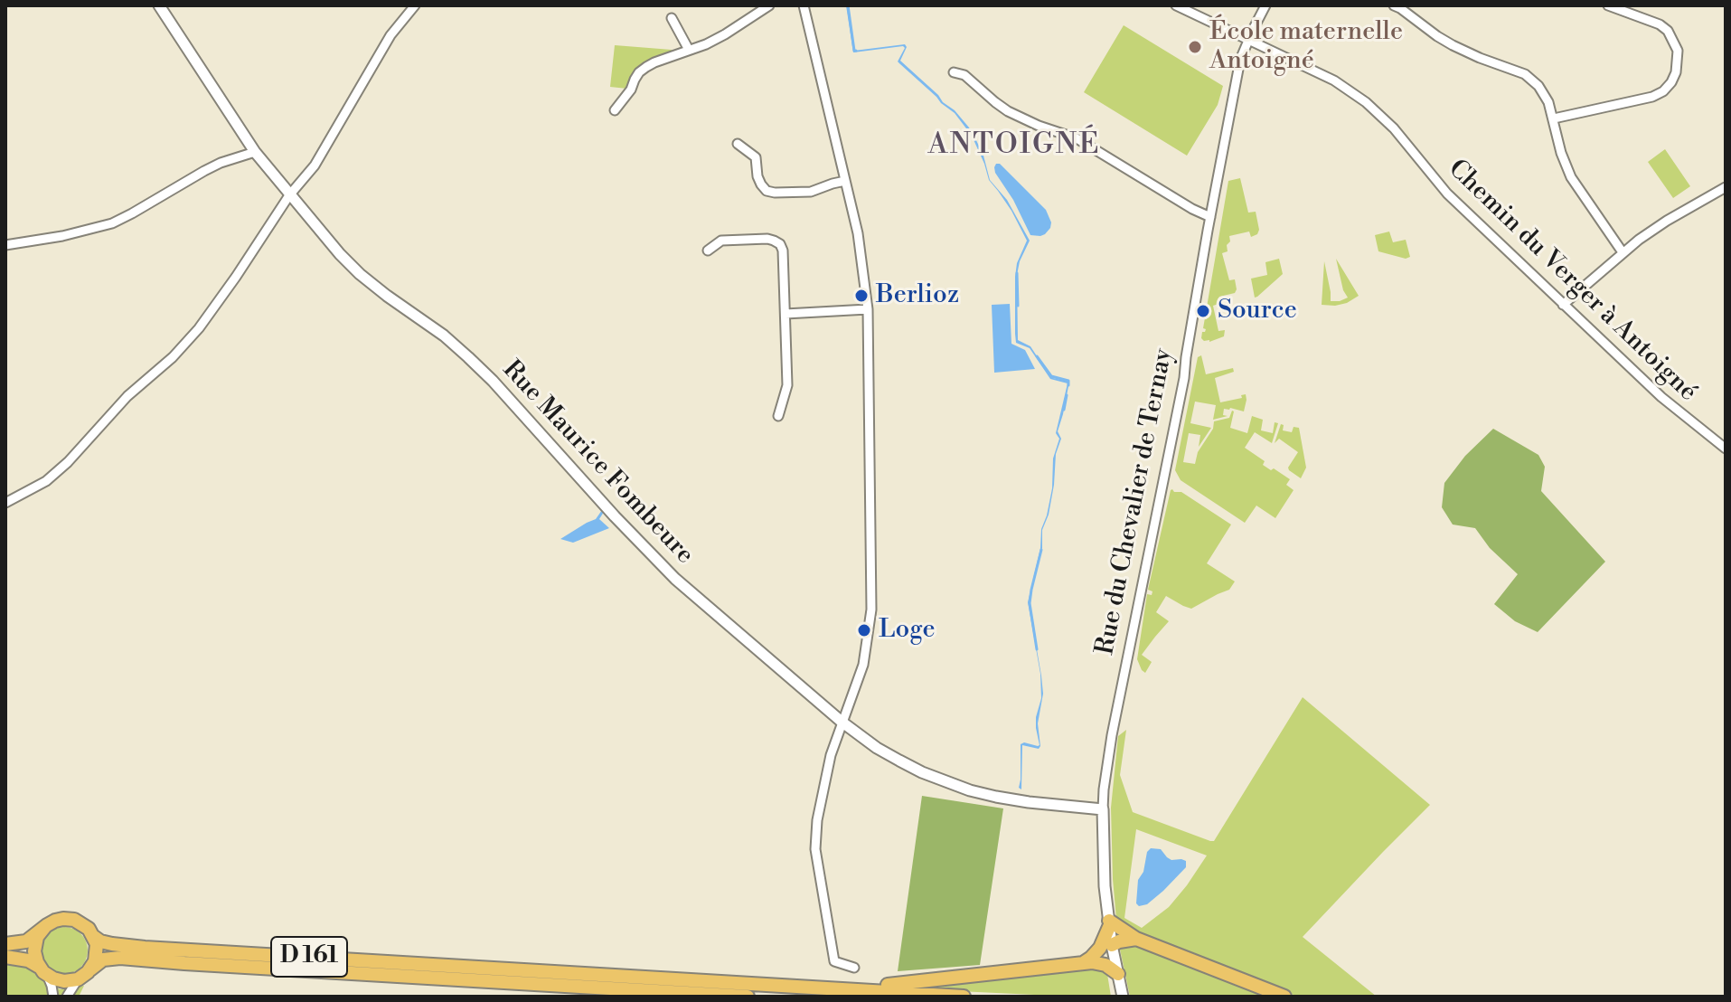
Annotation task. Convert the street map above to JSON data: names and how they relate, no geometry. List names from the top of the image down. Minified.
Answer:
{"streets":{"main road":["D 161"],"street":["Chemin du Verger à Antoigné","Rue Maurice Fombeure","Rue du Chevalier de Ternay"]},"crossings":[["Chemin du Verger à Antoigné","Rue du Chevalier de Ternay"],["Rue Maurice Fombeure","Rue du Chevalier de Ternay"]],"districts":["ANTOIGNÉ"],"places":["École maternelle Antoigné","Berlioz","Source","Loge"]}
